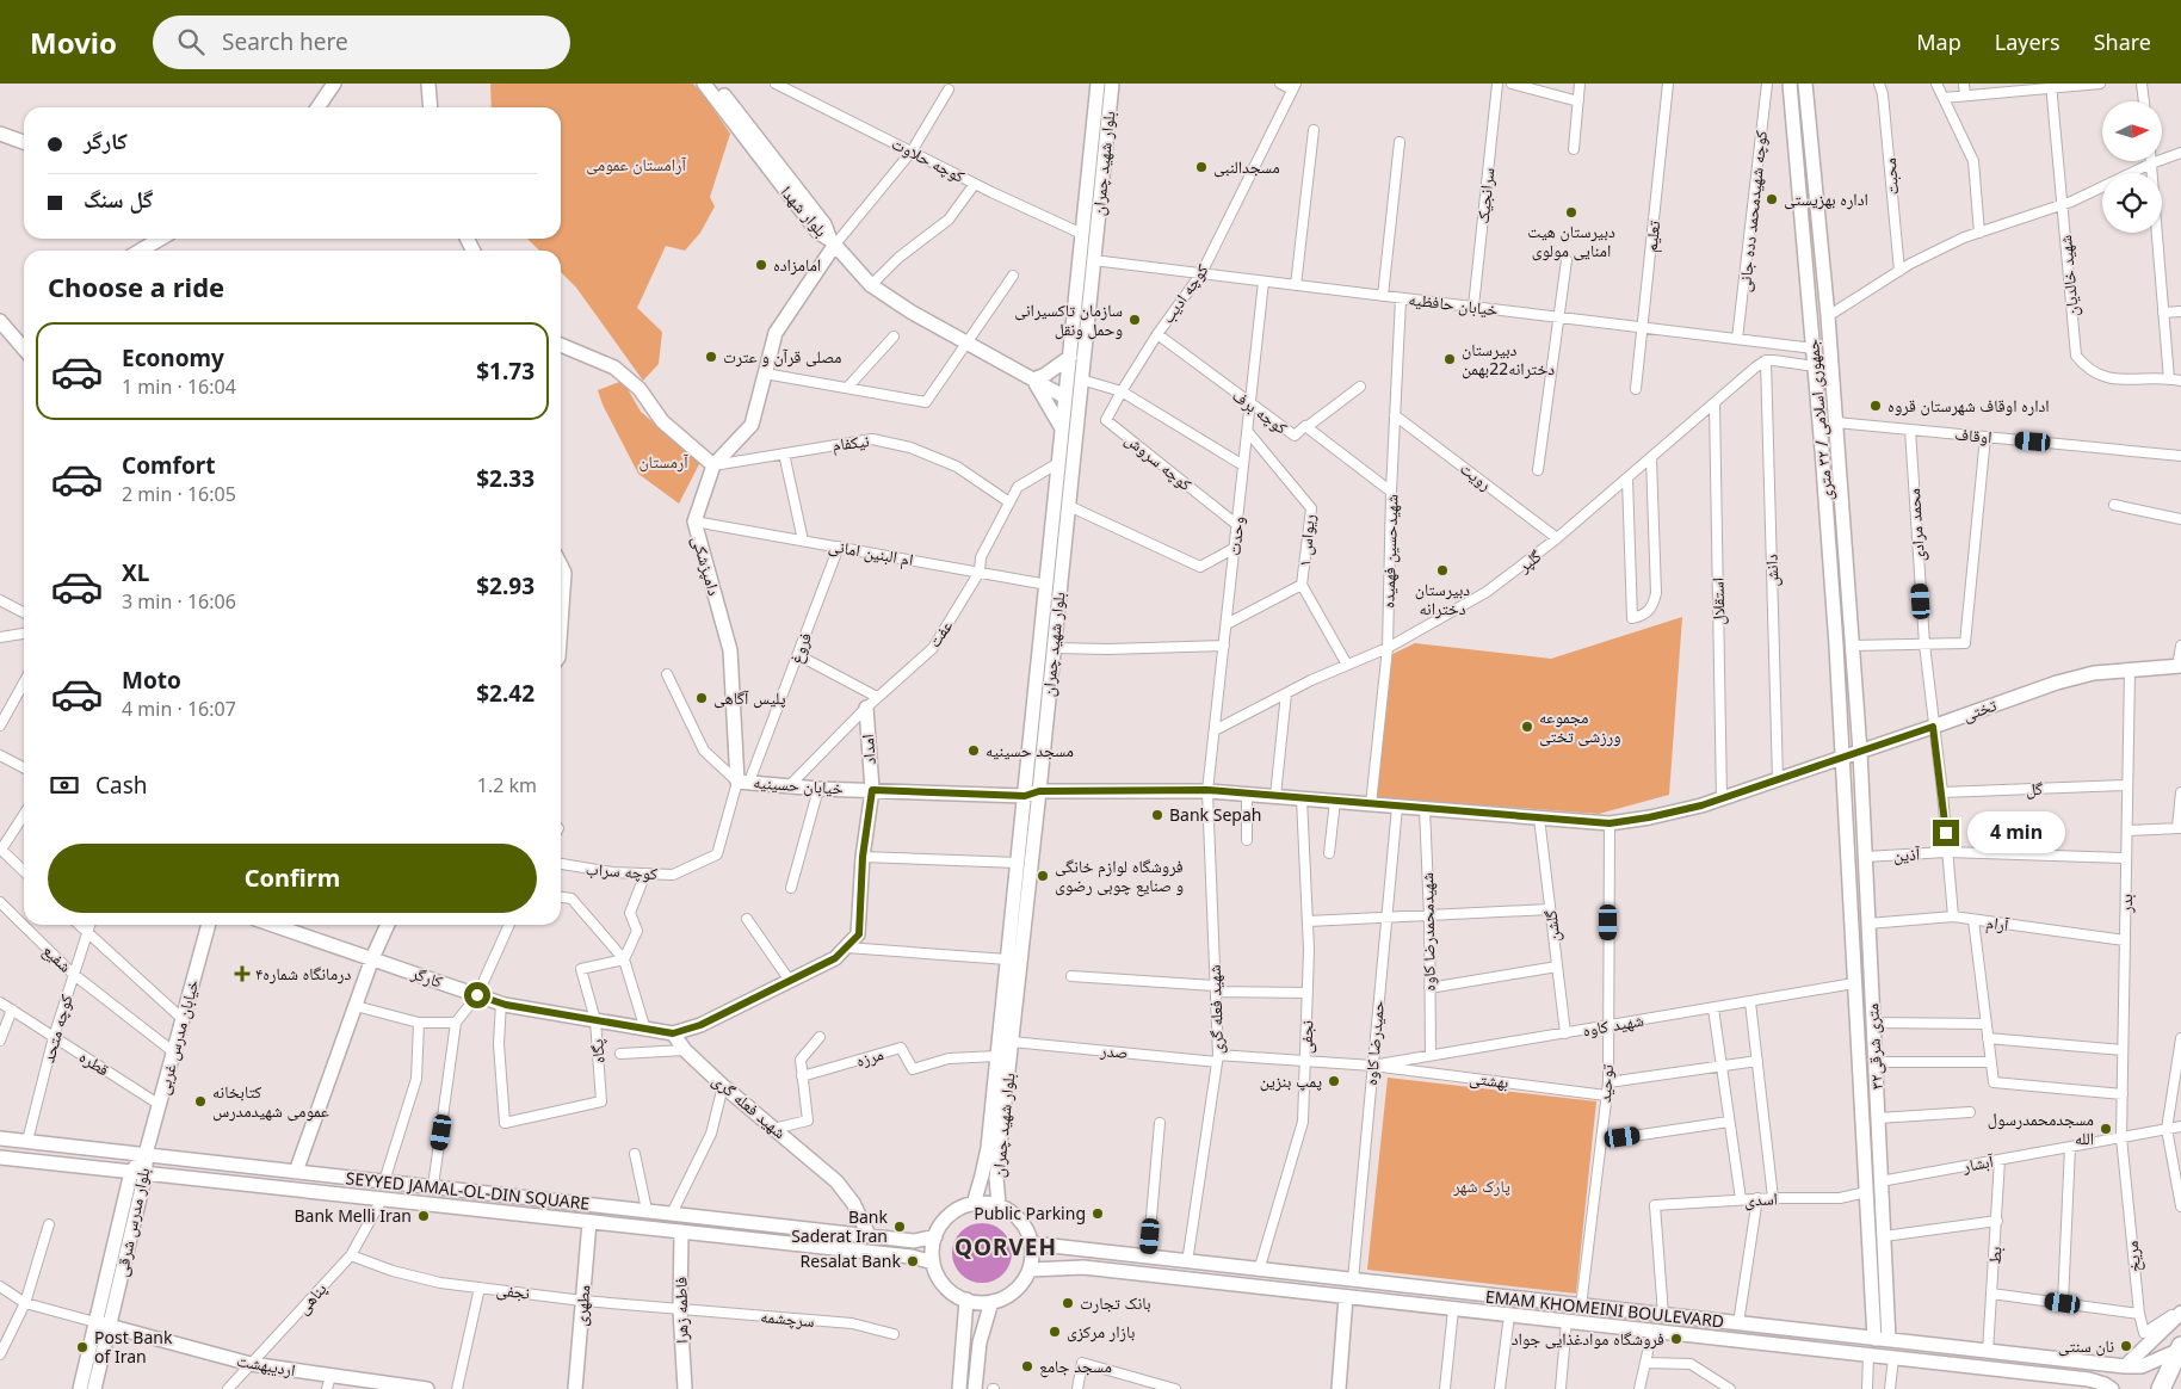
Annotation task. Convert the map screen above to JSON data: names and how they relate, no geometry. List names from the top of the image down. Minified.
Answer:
{"streets":{"main road":["بلوار شهید چمران","بلوار شهدا","جمهوری اسلامی / ۳۲ متری","دامپزشکی","تختی","امداد","خیابان حسینیه","کارگر","شهید فعله گری","خیابان مدرس غربی","متری شرقی۳۲","SEYYED JAMAL-OL-DIN SQUARE","بلوار مدرس شرقی","مطهری","EMAM KHOMEINI BOULEVARD","فاطمه زهرا","اردیبهشت"],"street":["کوچه حلاوت","محبت","سرانجیک","کوچه شهیدمحمد دده جانی","تعلیم","شهید خالدیان","کوچه ادیب","خیابان حافظیه","کوچه برف","اوقاف","نیکفام","کوچه سروش","رویت","محمد مرادی","وحدت","ریواس ۱","شهیدحسین فهمیده","ام البنین امانی","گلپر","دانش","استقلال","عفت","فروغ","گل","آذین","کوچه سراب","بدر","آرام","گلشن","شهیدمحمدرضا کاوه","شفیع","شهید کاوه","کوچه متحد","نجفی","حمیدرضا کاوه","پگاه","صدر","مرزه","قطره","بهشتی","توحید","آبشار","اسدی","بط","مریخ","پناهی","سرچشمه"]},"crossings":[["کوچه حلاوت","بلوار شهید چمران"],["بلوار شهید چمران","خیابان حافظیه"],["بلوار شهید چمران","ام البنین امانی"],["بلوار شهید چمران","عفت"],["بلوار شهید چمران","تختی"],["بلوار شهید چمران","خیابان حسینیه"],["بلوار شهید چمران","صدر"],["بلوار شهید چمران","مرزه"],["بلوار شهید چمران","SEYYED JAMAL-OL-DIN SQUARE"],["بلوار شهید چمران","EMAM KHOMEINI BOULEVARD"],["سرانجیک","خیابان حافظیه"],["بلوار شهدا","دامپزشکی"],["کوچه شهیدمحمد دده جانی","خیابان حافظیه"],["تعلیم","خیابان حافظیه"],["کوچه ادیب","خیابان حافظیه"],["کوچه ادیب","کوچه برف"],["کوچه ادیب","کوچه سروش"],["خیابان حافظیه","جمهوری اسلامی / ۳۲ متری"],["خیابان حافظیه","وحدت"],["خیابان حافظیه","شهیدحسین فهمیده"],["کوچه برف","وحدت"],["کوچه برف","شهیدحسین فهمیده"],["جمهوری اسلامی / ۳۲ متری","اوقاف"],["جمهوری اسلامی / ۳۲ متری","تختی"],["جمهوری اسلامی / ۳۲ متری","متری شرقی۳۲"],["اوقاف","محمد مرادی"],["نیکفام","دامپزشکی"],["نیکفام","عفت"],["کوچه سروش","وحدت"],["رویت","شهیدحسین فهمیده"],["رویت","گلپر"],["محمد مرادی","تختی"],["محمد مرادی","گل"],["محمد مرادی","آذین"],["محمد مرادی","آرام"],["وحدت","ریواس ۱"],["وحدت","گلپر"],["وحدت","تختی"],["وحدت","شهید فعله گری"],["شهیدحسین فهمیده","گلپر"],["شهیدحسین فهمیده","تختی"],["ام البنین امانی","دامپزشکی"],["ام البنین امانی","عفت"],["ام البنین امانی","فروغ"],["گلپر","دانش"],["گلپر","استقلال"],["دامپزشکی","فروغ"],["دامپزشکی","خیابان حسینیه"],["دامپزشکی","کوچه سراب"],["دانش","تختی"],["استقلال","تختی"],["عفت","امداد"],["عفت","خیابان حسینیه"],["فروغ","خیابان حسینیه"],["فروغ","کوچه سراب"],["تختی","خیابان حسینیه"],["تختی","بدر"],["تختی","گلشن"],["تختی","شهیدمحمدرضا کاوه"],["تختی","شهید فعله گری"],["تختی","نجفی"],["تختی","حمیدرضا کاوه"],["تختی","متری شرقی۳۲"],["تختی","توحید"],["امداد","خیابان حسینیه"],["امداد","کارگر"],["خیابان حسینیه","کوچه سراب"],["خیابان حسینیه","کارگر"],["گل","بدر"],["آذین","بدر"],["آذین","متری شرقی۳۲"],["بدر","آرام"],["بدر","آبشار"],["بدر","مریخ"],["آرام","متری شرقی۳۲"],["گلشن","شهید کاوه"],["شهیدمحمدرضا کاوه","شهید کاوه"],["شفیع","کوچه متحد"],["شفیع","خیابان مدرس غربی"],["کارگر","شهید فعله گری"],["کارگر","پگاه"],["شهید فعله گری","صدر"],["شهید فعله گری","SEYYED JAMAL-OL-DIN SQUARE"],["شهید فعله گری","EMAM KHOMEINI BOULEVARD"],["شهید کاوه","حمیدرضا کاوه"],["شهید کاوه","متری شرقی۳۲"],["شهید کاوه","صدر"],["شهید کاوه","بهشتی"],["شهید کاوه","توحید"],["کوچه متحد","قطره"],["کوچه متحد","SEYYED JAMAL-OL-DIN SQUARE"],["خیابان مدرس غربی","قطره"],["خیابان مدرس غربی","SEYYED JAMAL-OL-DIN SQUARE"],["خیابان مدرس غربی","بلوار مدرس شرقی"],["نجفی","صدر"],["نجفی","پناهی"],["نجفی","مطهری"],["نجفی","EMAM KHOMEINI BOULEVARD"],["نجفی","فاطمه زهرا"],["نجفی","سرچشمه"],["حمیدرضا کاوه","صدر"],["حمیدرضا کاوه","بهشتی"],["حمیدرضا کاوه","EMAM KHOMEINI BOULEVARD"],["متری شرقی۳۲","آبشار"],["متری شرقی۳۲","اسدی"],["متری شرقی۳۲","EMAM KHOMEINI BOULEVARD"],["صدر","بهشتی"],["بهشتی","توحید"],["توحید","EMAM KHOMEINI BOULEVARD"],["آبشار","بط"],["آبشار","مریخ"],["SEYYED JAMAL-OL-DIN SQUARE","بلوار مدرس شرقی"],["SEYYED JAMAL-OL-DIN SQUARE","پناهی"],["SEYYED JAMAL-OL-DIN SQUARE","مطهری"],["SEYYED JAMAL-OL-DIN SQUARE","EMAM KHOMEINI BOULEVARD"],["SEYYED JAMAL-OL-DIN SQUARE","فاطمه زهرا"],["اسدی","EMAM KHOMEINI BOULEVARD"],["بلوار مدرس شرقی","اردیبهشت"],["بط","EMAM KHOMEINI BOULEVARD"],["پناهی","اردیبهشت"],["فاطمه زهرا","سرچشمه"]],"districts":["QORVEH"],"parks":["آرامستان عمومی","آرمستان","پارک شهر"],"places":{"other":["مسجدالنبی","اداره بهزیستی","دبیرستان هیت امنایی مولوی","امامزاده","سازمان تاکسیرانی وحمل ونقل","مصلی قرآن و عترت","دبیرستان دخترانه22بهمن","اداره اوقاف شهرستان قروه","دبیرستان دخترانه","پلیس آگاهی","مجموعه ورزشی تختی","مسجد حسینیه","Bank Sepah","فروشگاه لوازم خانگی و صنایع چوبی رضوی","پمپ بنزین","کتابخانه عمومی شهیدمدرس","مسجدمحمدرسول الله","Public Parking","Bank Melli Iran","Bank Saderat Iran","Resalat Bank","بانک تجارت","بازار مرکزی","فروشگاه موادغذایی جواد","نان سنتی","Post Bank of Iran","مسجد جامع"],"health":["درمانگاه شماره۴"]},"north":"right","page":{"header":"Movio","search":"Search here","nav":["Map","Layers","Share"],"banner":["کارگر","گل سنگ"],"heading":"Choose a ride","list":[{"name":"Economy","note":"1 min · 16:04","value":"$1.73"},{"name":"Comfort","note":"2 min · 16:05","value":"$2.33"},{"name":"XL","note":"3 min · 16:06","value":"$2.93"},{"name":"Moto","note":"4 min · 16:07","value":"$2.42"}],"pay":["Cash","1.2 km"],"bubble":"4 min","buttons":"Confirm"}}
